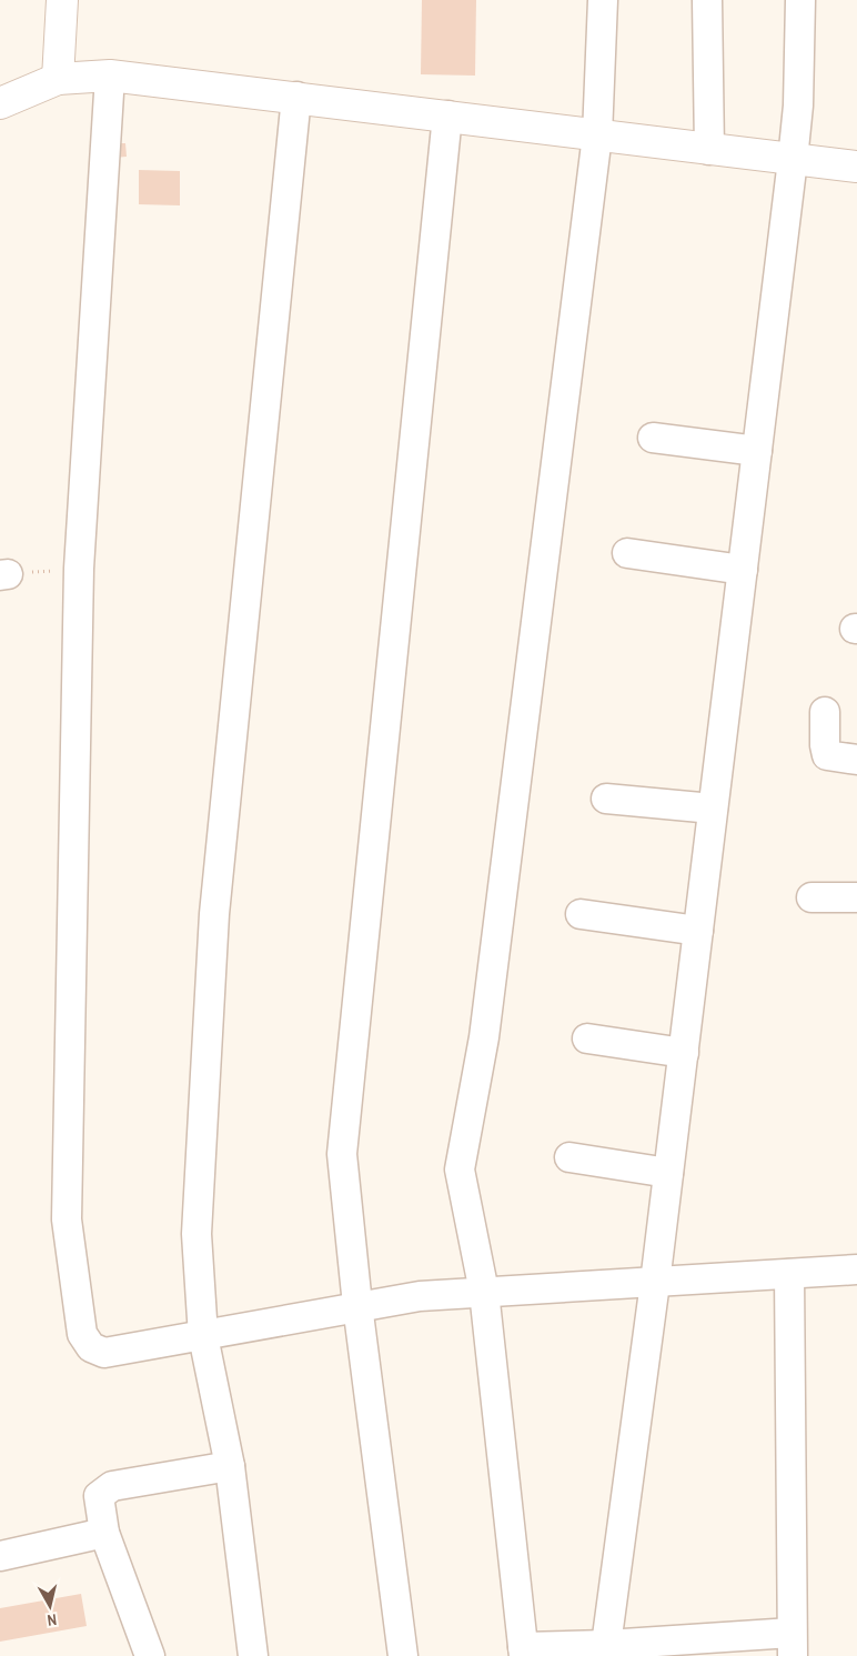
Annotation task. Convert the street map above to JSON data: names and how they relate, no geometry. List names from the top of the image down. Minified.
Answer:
{"north":"bottom"}
